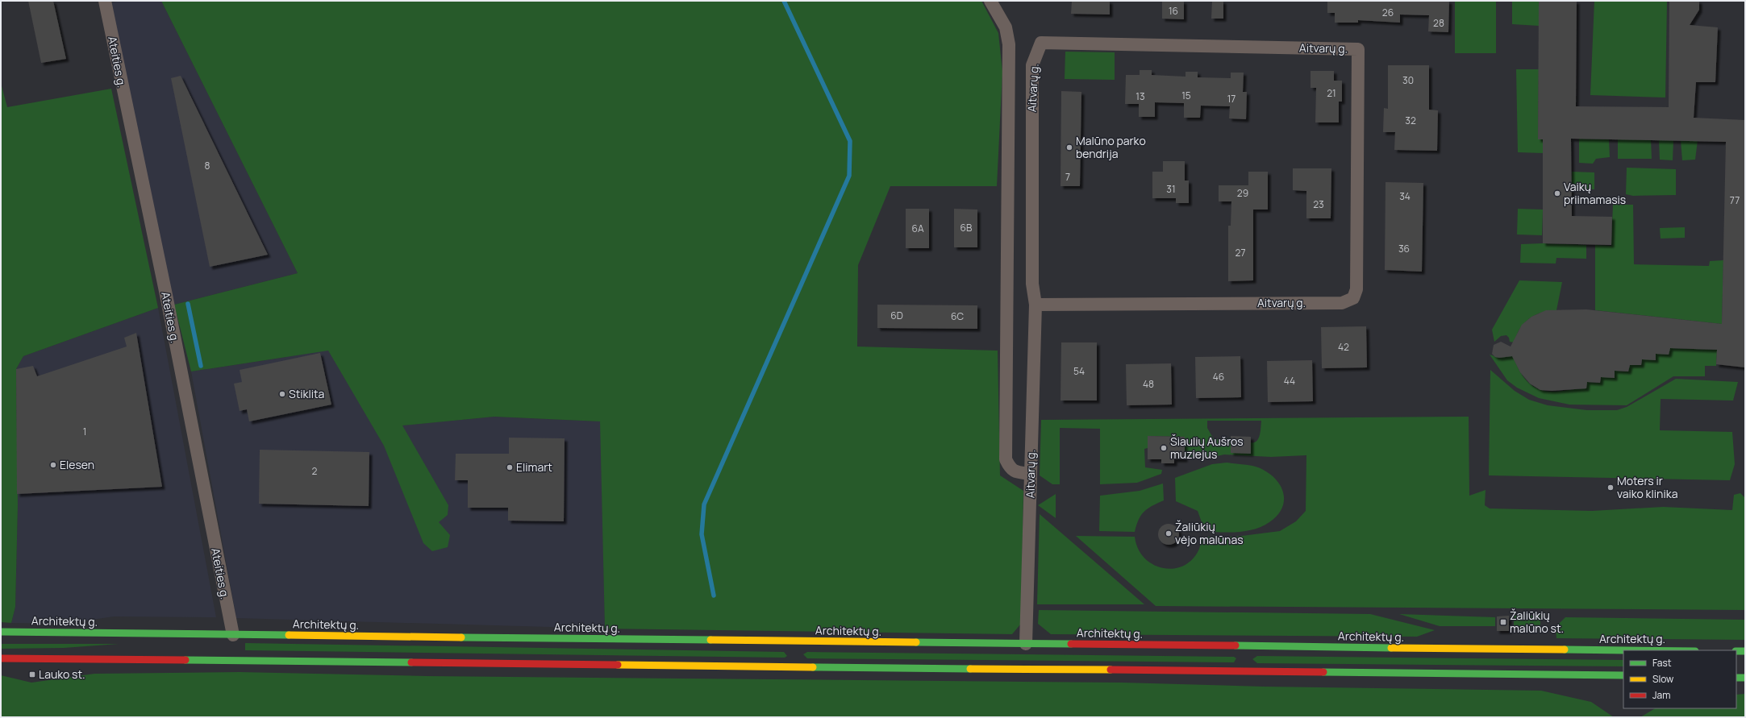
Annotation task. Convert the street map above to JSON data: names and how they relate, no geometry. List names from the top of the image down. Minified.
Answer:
{"streets":{"main road":["Architektų g."],"street":["Aitvarų g.","Ateities g."]},"crossings":[["Aitvarų g.","Architektų g."],["Ateities g.","Architektų g."]],"places":{"other":["Malūno parko bendrija","Vaikų priimamasis","Stiklita","Šiaulių Aušros muziejus","Elesen","Elimart","Moters ir vaiko klinika","Žaliūkių vėjo malūnas"],"transit":["Žaliūkių malūno st.","Lauko st."]},"house_numbers":["16","26","28","30","21","15","13","17","32","8","7","31","29","34","77","23","6B","6A","36","27","6D","6C","42","54","46","44","48","1","2"],"legend":["Fast","Slow","Jam"]}
